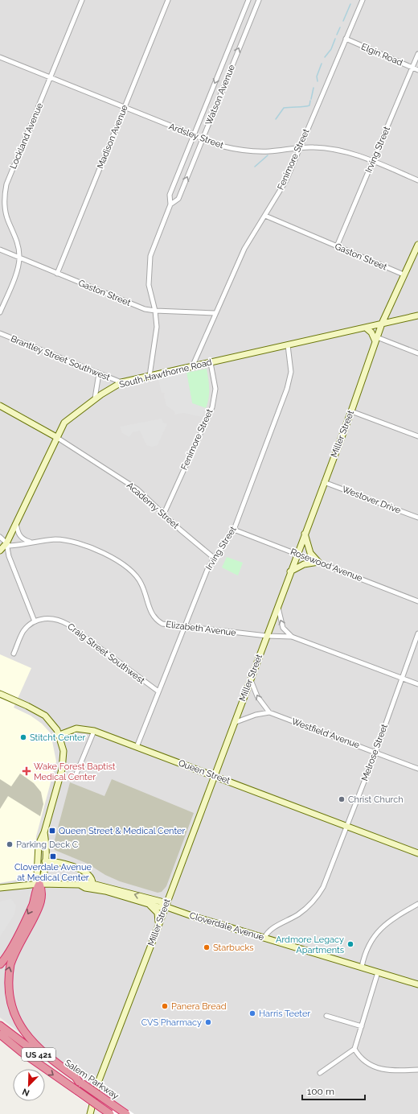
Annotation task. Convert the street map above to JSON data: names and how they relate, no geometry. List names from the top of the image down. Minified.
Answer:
{"streets":{"highway":["US 421","Salem Parkway"],"main road":["South Hawthorne Road","Miller Street","Queen Street","Cloverdale Avenue"],"street":["Elgin Road","Watson Avenue","Lockland Avenue","Ardsley Street","Madison Avenue","Irving Street","Fenimore Street","Gaston Street","Brantley Street Southwest","Westover Drive","Academy Street","Rosewood Avenue","Elizabeth Avenue","Craig Street Southwest","Westfield Avenue","Melrose Street"]},"crossings":[["Elgin Road","Irving Street"],["Elgin Road","Fenimore Street"],["Watson Avenue","Ardsley Street"],["Watson Avenue","Gaston Street"],["Watson Avenue","South Hawthorne Road"],["Lockland Avenue","Ardsley Street"],["Lockland Avenue","Gaston Street"],["Ardsley Street","Madison Avenue"],["Ardsley Street","Irving Street"],["Ardsley Street","Fenimore Street"],["Madison Avenue","Gaston Street"],["Irving Street","Gaston Street"],["Irving Street","South Hawthorne Road"],["Irving Street","Academy Street"],["Irving Street","Rosewood Avenue"],["Irving Street","Elizabeth Avenue"],["Irving Street","Craig Street Southwest"],["Irving Street","Queen Street"],["Fenimore Street","Gaston Street"],["Fenimore Street","South Hawthorne Road"],["Fenimore Street","Academy Street"],["Gaston Street","Miller Street"],["Brantley Street Southwest","South Hawthorne Road"],["South Hawthorne Road","Miller Street"],["South Hawthorne Road","Academy Street"],["South Hawthorne Road","Elizabeth Avenue"],["Miller Street","Westover Drive"],["Miller Street","Rosewood Avenue"],["Miller Street","Elizabeth Avenue"],["Miller Street","Queen Street"],["Miller Street","Cloverdale Avenue"],["Elizabeth Avenue","Melrose Street"],["Westfield Avenue","Melrose Street"],["Melrose Street","Queen Street"],["Melrose Street","Cloverdale Avenue"]],"places":{"other":["Stitcht Center","Christ Church","Parking Deck C","Ardmore Legacy Apartments","Starbucks","Panera Bread","Harris Teeter","CVS Pharmacy"],"health":["Wake Forest Baptist Medical Center"],"transit":["Queen Street & Medical Center","Cloverdale Avenue at Medical Center"]},"scale_bar":"100 m","north":"bottom left"}
